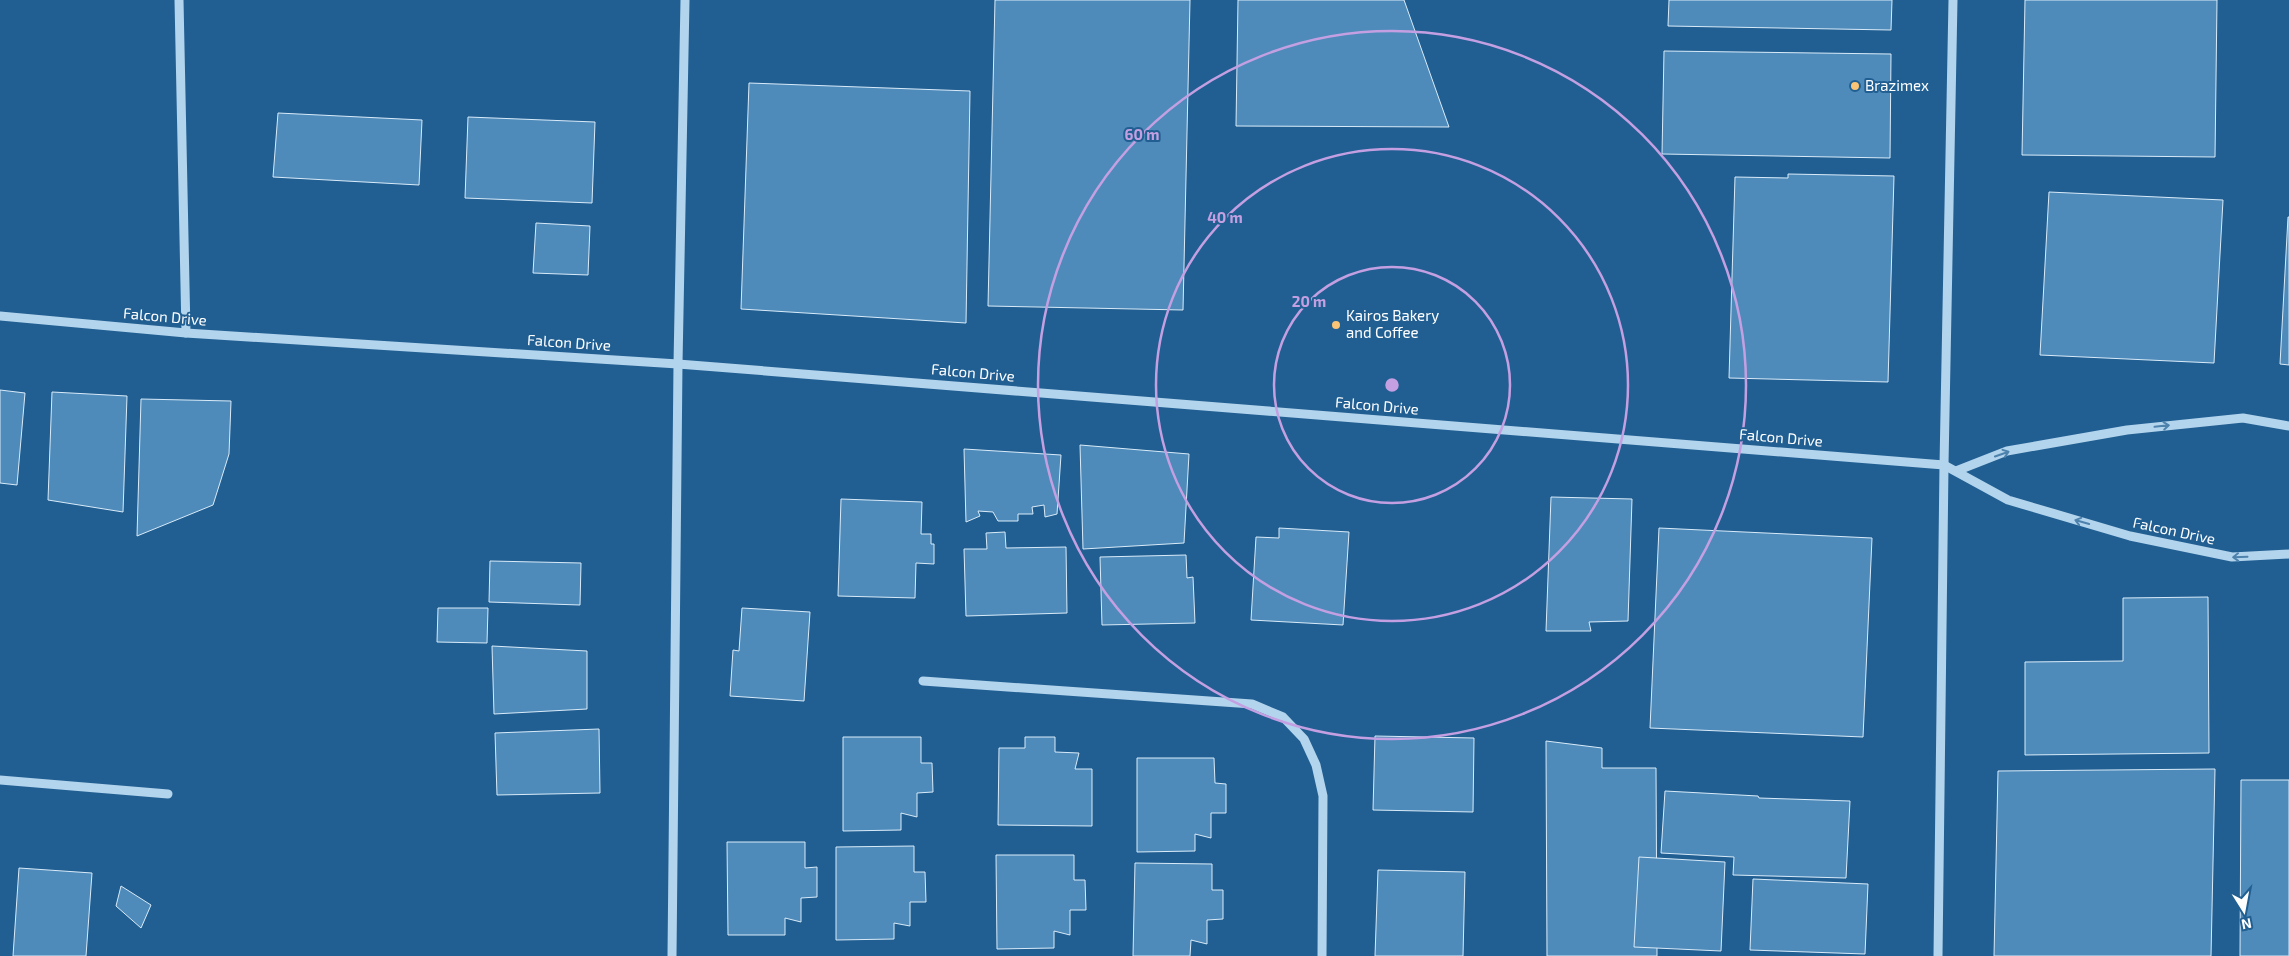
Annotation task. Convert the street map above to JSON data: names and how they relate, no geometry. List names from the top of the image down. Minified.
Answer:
{"streets":{"street":["Falcon Drive"]},"places":["Brazimex","Kairos Bakery and Coffee"],"north":"bottom","rings":["60 m","40 m","20 m"]}
